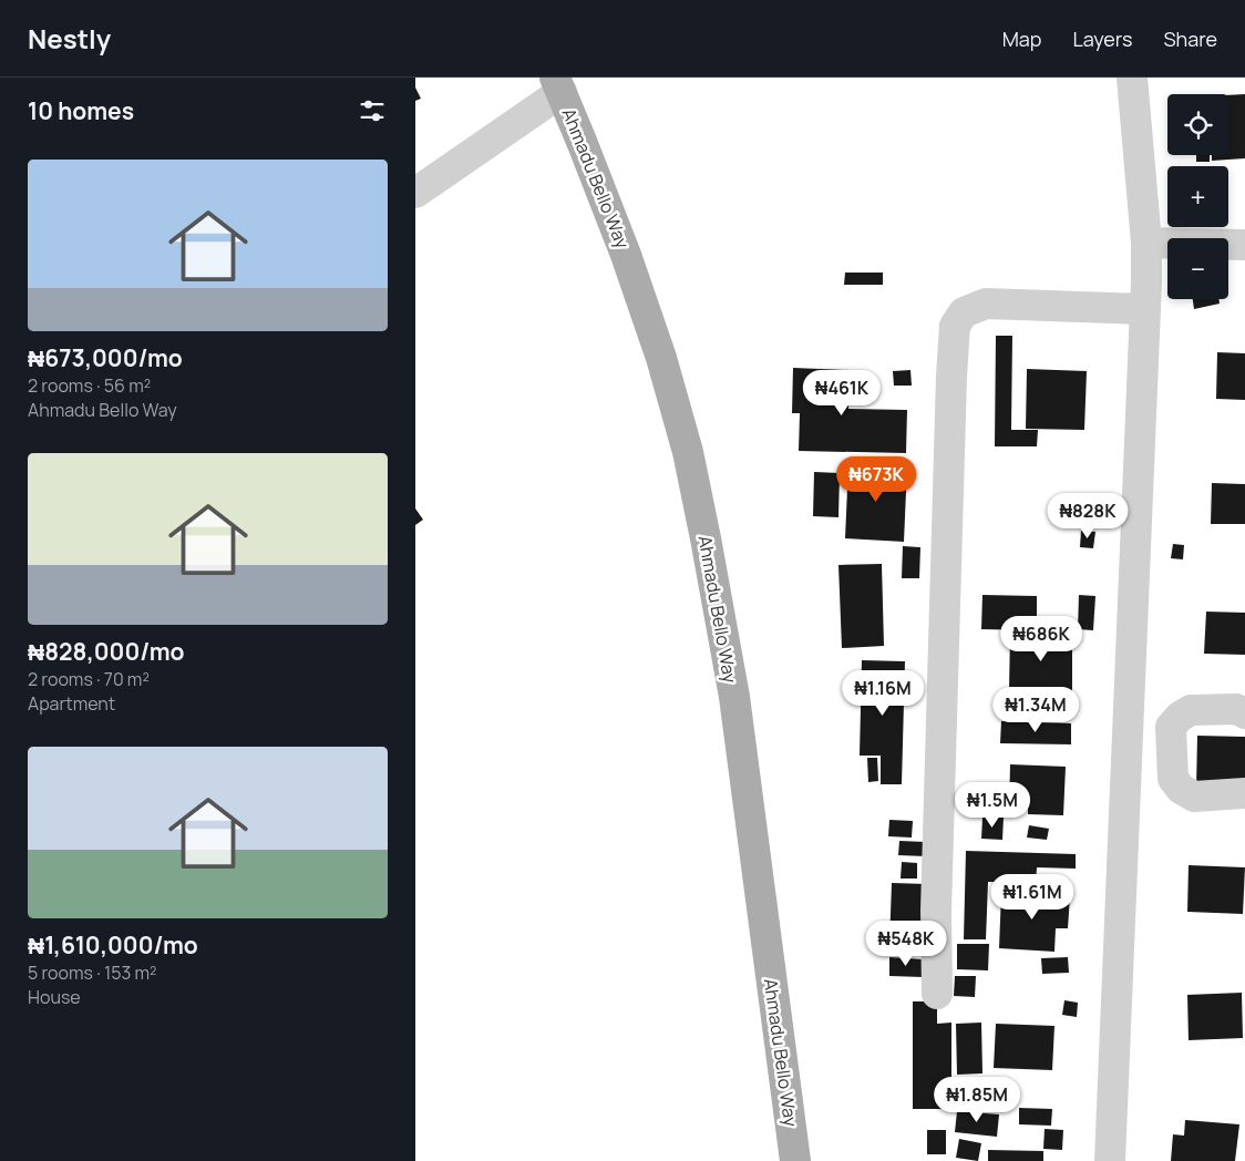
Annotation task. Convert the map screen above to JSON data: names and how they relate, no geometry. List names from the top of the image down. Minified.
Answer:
{"streets":{"main road":["Ahmadu Bello Way"]},"page":{"header":"Nestly","nav":["Map","Layers","Share"],"heading":"10 homes","map_buttons":["+","−"],"list":[{"name":"₦673,000/mo","note":"2 rooms · 56 m² · Ahmadu Bello Way"},{"name":"₦828,000/mo","note":"2 rooms · 70 m² · Apartment"},{"name":"₦1,610,000/mo","note":"5 rooms · 153 m² · House"}],"price":["₦461K","₦673K","₦828K","₦686K","₦1.16M","₦1.34M","₦1.5M","₦1.61M","₦548K","₦1.85M"]}}
